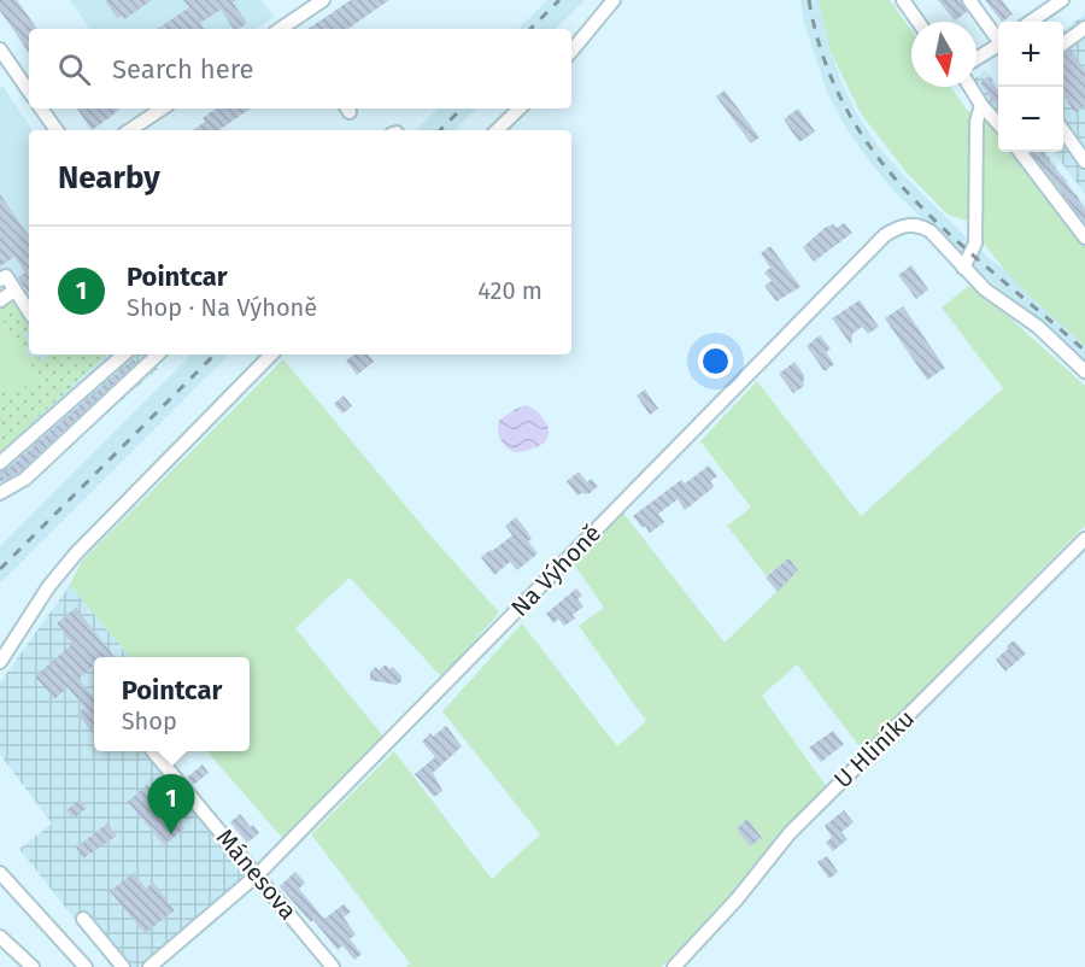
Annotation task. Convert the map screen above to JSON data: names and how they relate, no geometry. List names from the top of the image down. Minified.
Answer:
{"streets":{"street":["Na Výhoně","U Hliníku","Mánesova"]},"crossings":[["Na Výhoně","Mánesova"]],"north":"bottom","page":{"map_buttons":["+","−"],"search":"Search here","heading":"Nearby","list":[{"mark":"1","name":"Pointcar","note":"Shop · Na Výhoně","value":"420 m"}],"popup":["Pointcar","Shop"],"pins":"1"}}
